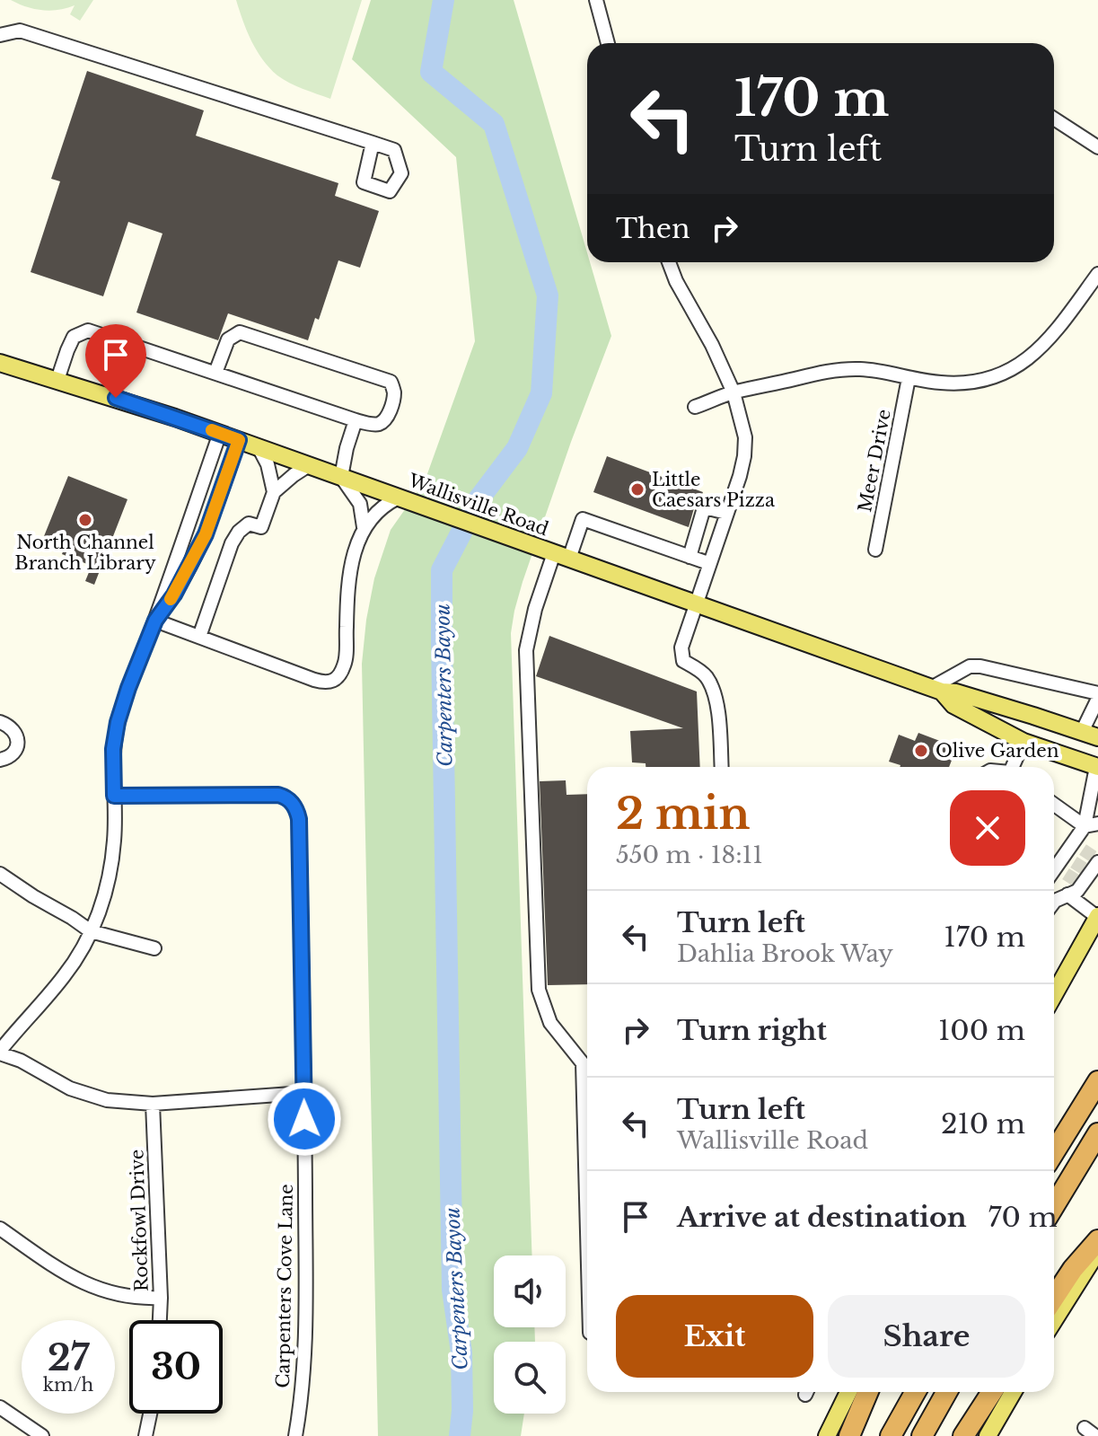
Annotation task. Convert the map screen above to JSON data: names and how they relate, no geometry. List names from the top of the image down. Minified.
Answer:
{"streets":{"main road":["Wallisville Road"],"street":["Meer Drive","Rockfowl Drive","Carpenters Cove Lane"]},"water":["Carpenters Bayou"],"places":["Little Caesars Pizza","North Channel Branch Library","Olive Garden"],"page":{"turn":["170 m","Turn left"],"then":"Then","heading":["2 min","550 m · 18:11"],"list":[{"name":"Turn left","note":"Dahlia Brook Way","value":"170 m"},{"name":"Turn right","value":"100 m"},{"name":"Turn left","note":"Wallisville Road","value":"210 m"},{"name":"Arrive at destination","value":"70 m"}],"buttons":["Exit","Share"],"speed":"27 km/h","limit":"30"}}
